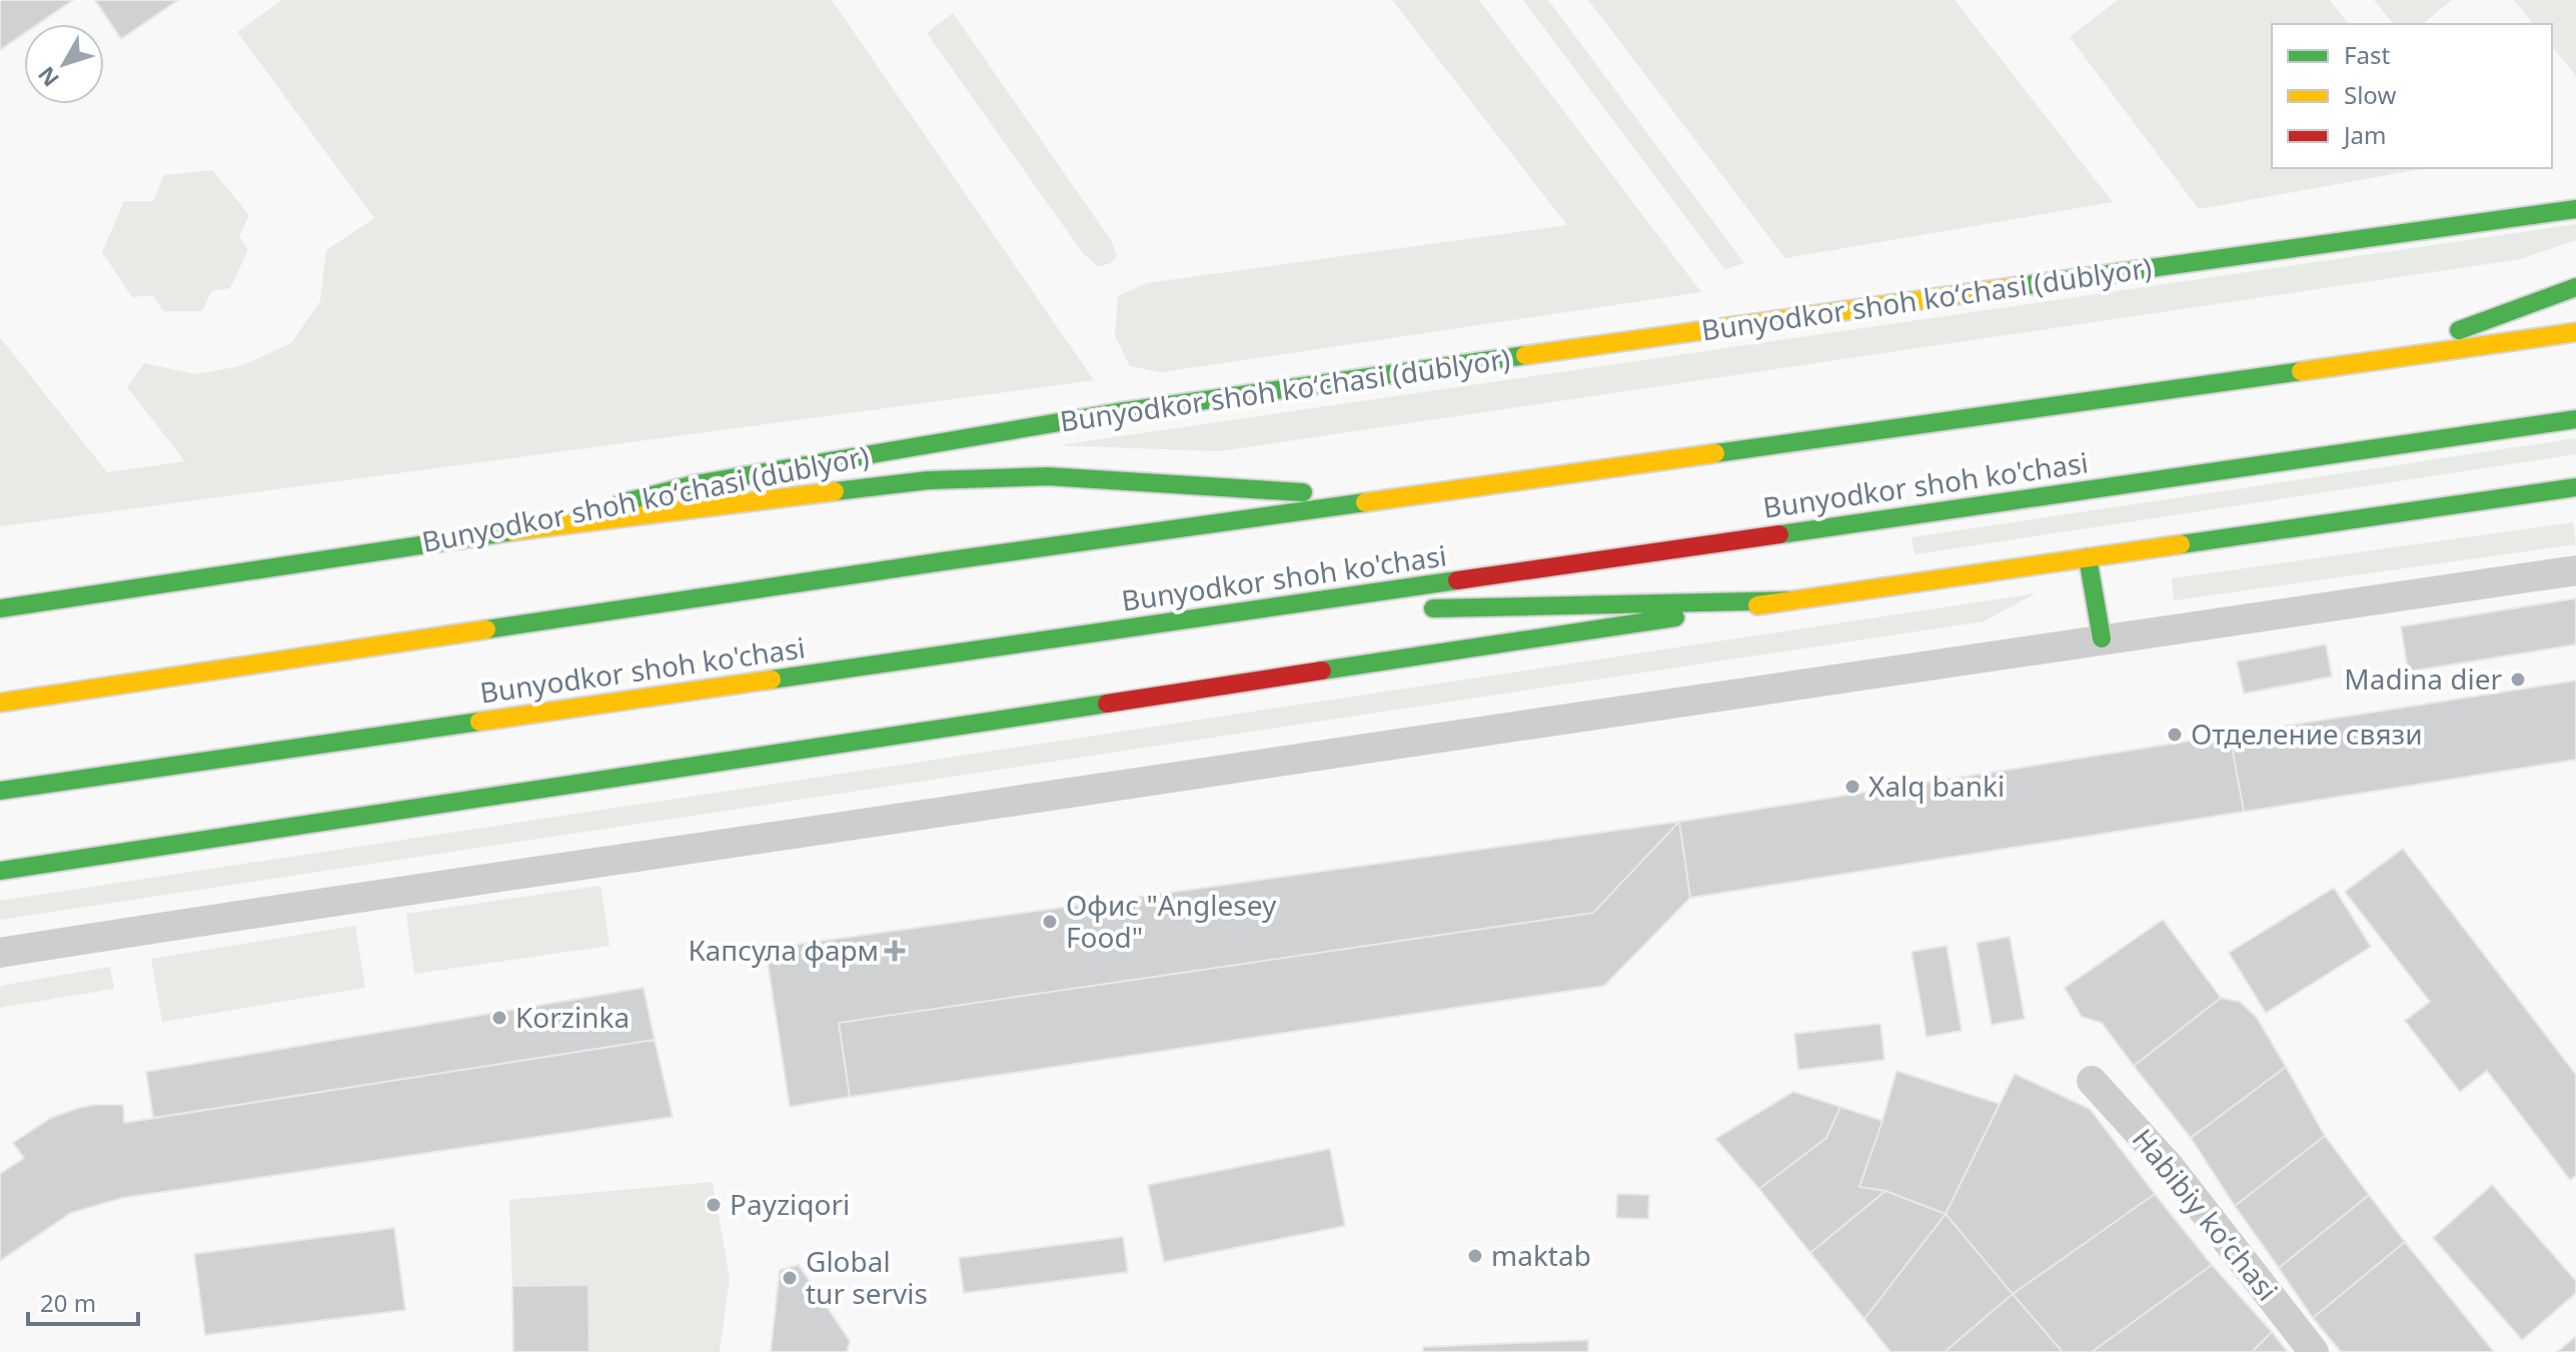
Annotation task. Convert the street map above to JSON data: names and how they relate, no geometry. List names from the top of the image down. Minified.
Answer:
{"streets":{"main road":["Bunyodkor shoh koʻchasi (dublyor)","Bunyodkor shoh ko'chasi"],"street":["Habibiy koʻchasi"]},"places":{"other":["Madina dier","Отделение связи","Xalq banki","Офис \"Anglesey Food\"","Korzinka","Payziqori","maktab","Global tur servis"],"health":["Капсула фарм"]},"legend":["Fast","Slow","Jam"],"scale_bar":"20 m","north":"bottom left"}
